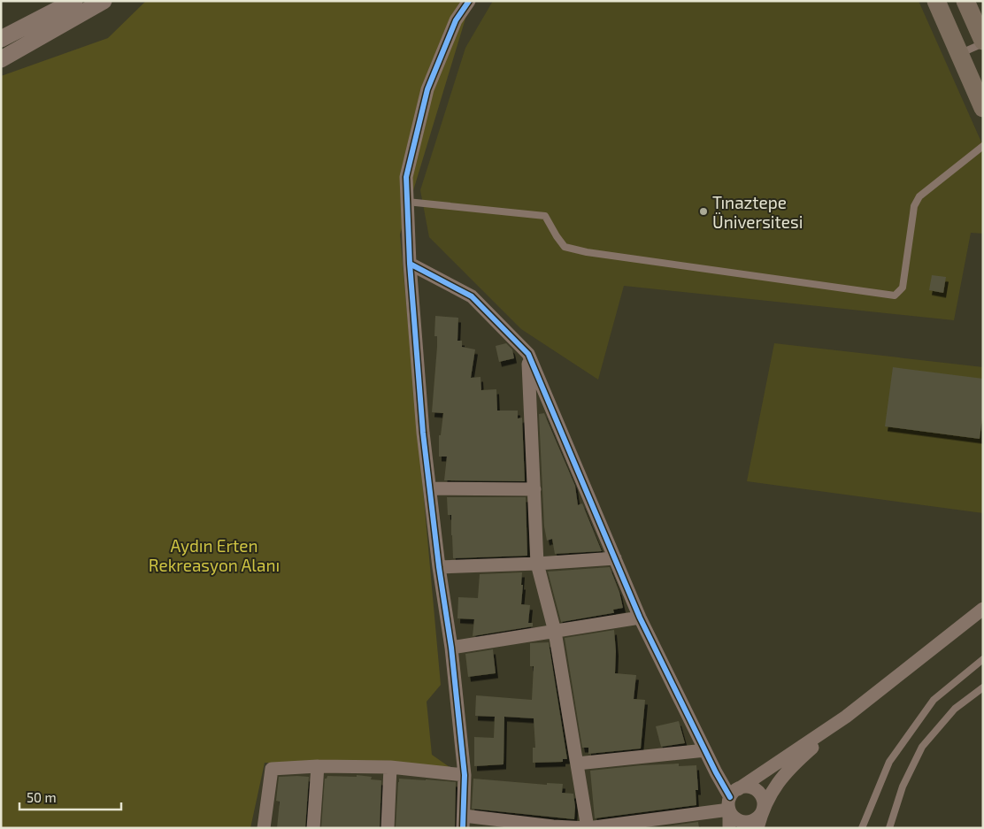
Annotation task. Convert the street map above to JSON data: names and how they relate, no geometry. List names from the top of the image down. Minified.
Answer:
{"parks":["Aydın Erten Rekreasyon Alanı"],"places":["Tınaztepe Üniversitesi"],"scale_bar":"50 m"}
